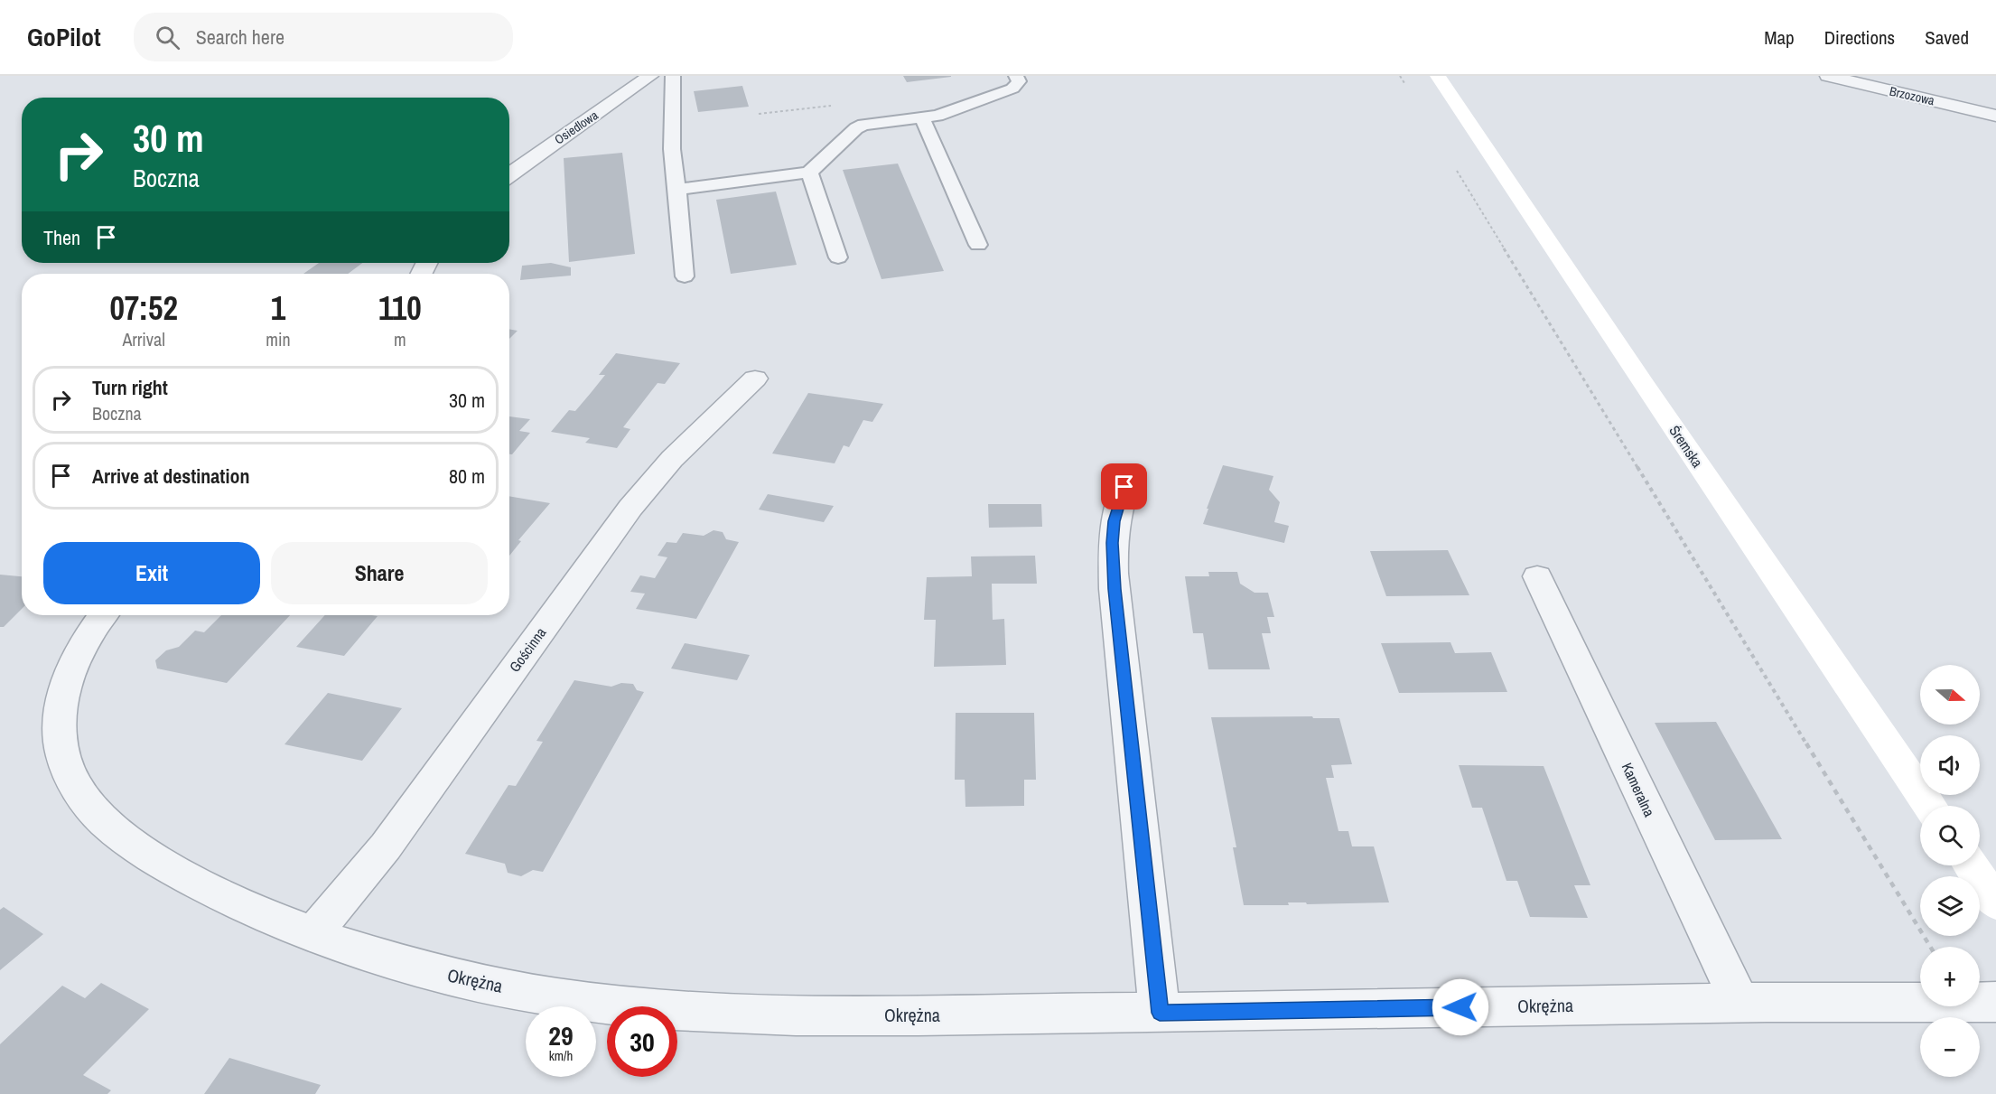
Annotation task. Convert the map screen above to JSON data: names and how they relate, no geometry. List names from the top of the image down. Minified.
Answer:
{"streets":{"main road":["Śremska"],"street":["Brzozowa","Osiedlowa","Gościnna","Kameralna","Okrężna"]},"crossings":[["Gościnna","Okrężna"],["Kameralna","Okrężna"]],"north":"right","page":{"header":"GoPilot","search":"Search here","nav":["Map","Directions","Saved"],"turn":["30 m","Boczna"],"then":"Then","eta":["07:52","Arrival","1","min","110","m"],"list":[{"name":"Turn right","note":"Boczna","value":"30 m"},{"name":"Arrive at destination","value":"80 m"}],"buttons":["Exit","Share"],"map_buttons":["+","−"],"speed":"29 km/h","limit":"30"}}
